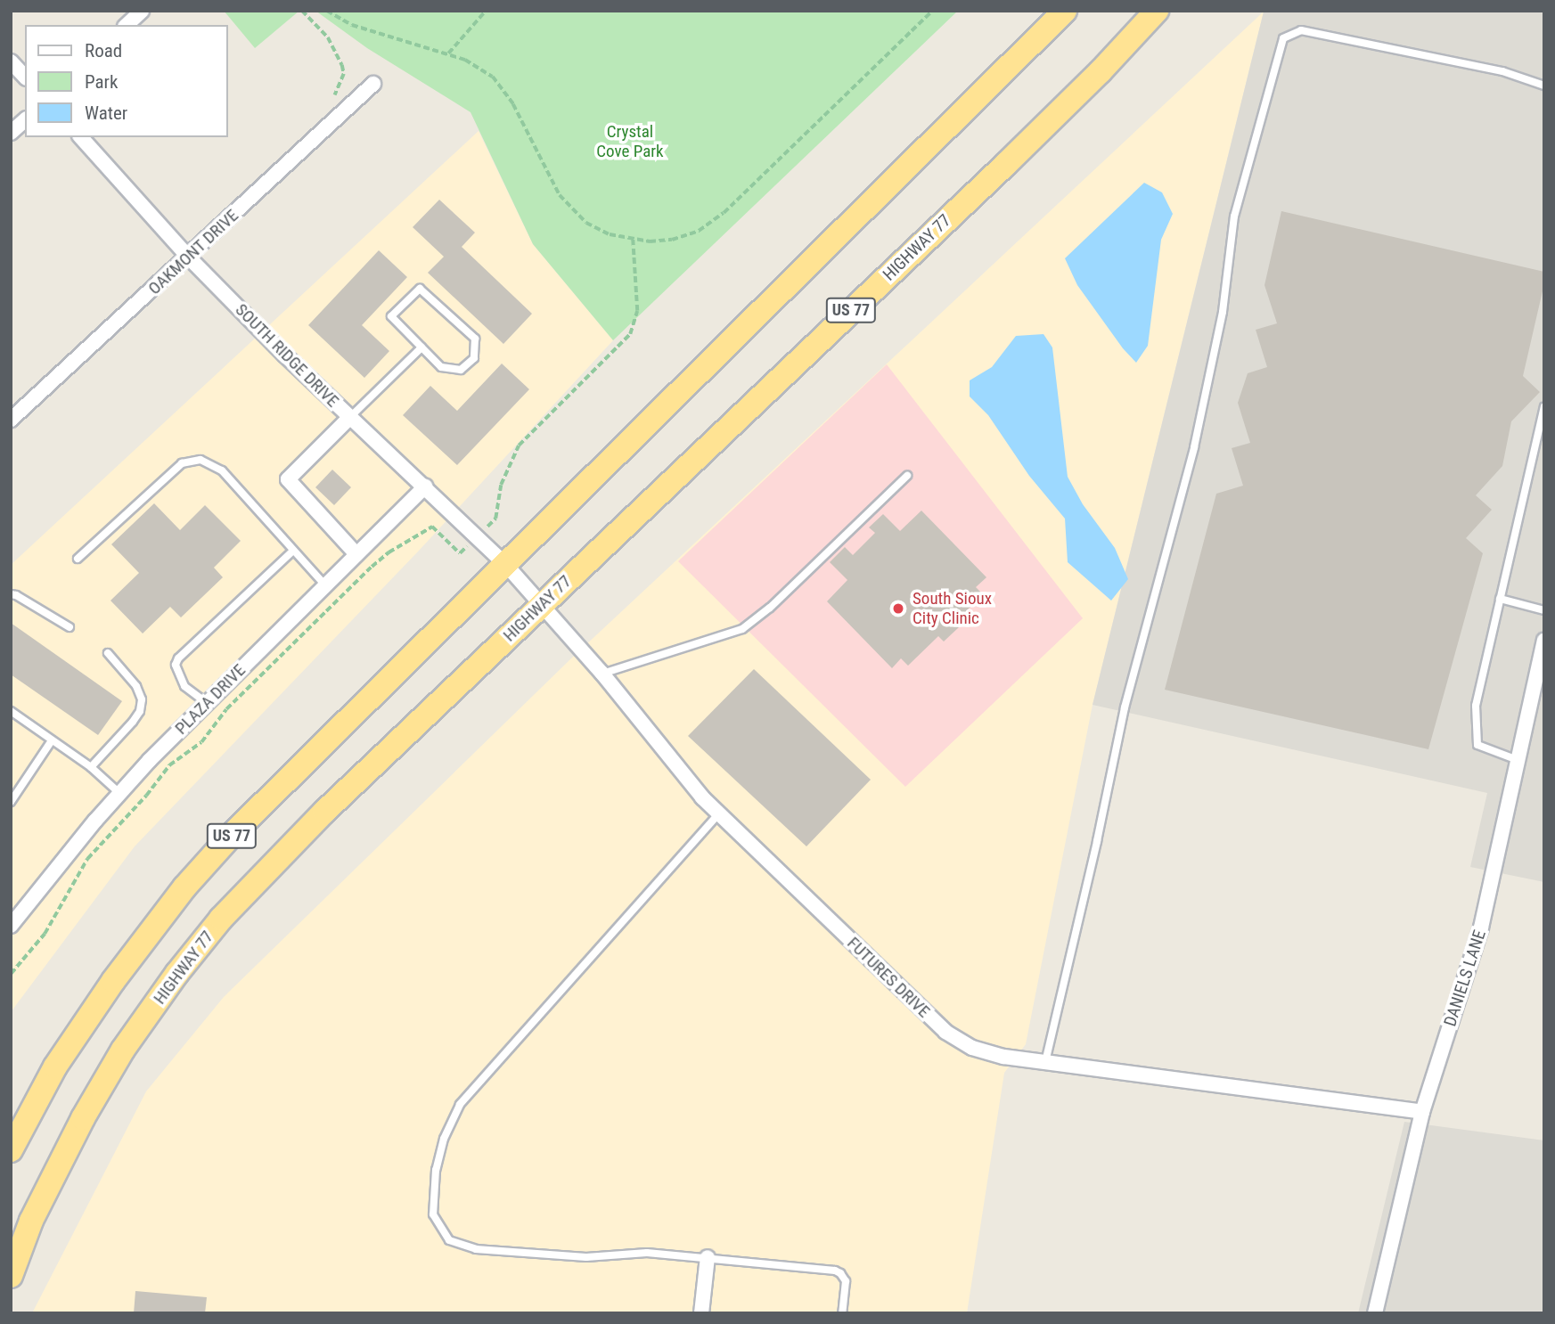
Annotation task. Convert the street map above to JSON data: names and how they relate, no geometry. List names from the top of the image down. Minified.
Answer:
{"streets":{"highway":["HIGHWAY 77","US 77"],"street":["OAKMONT DRIVE","SOUTH RIDGE DRIVE","PLAZA DRIVE","FUTURES DRIVE","DANIELS LANE"]},"crossings":[["HIGHWAY 77","FUTURES DRIVE"],["OAKMONT DRIVE","SOUTH RIDGE DRIVE"],["US 77","SOUTH RIDGE DRIVE"],["US 77","FUTURES DRIVE"],["SOUTH RIDGE DRIVE","PLAZA DRIVE"],["SOUTH RIDGE DRIVE","FUTURES DRIVE"],["FUTURES DRIVE","DANIELS LANE"]],"parks":["Crystal Cove Park"],"places":["South Sioux City Clinic"],"legend":["Road","Park","Water"]}
